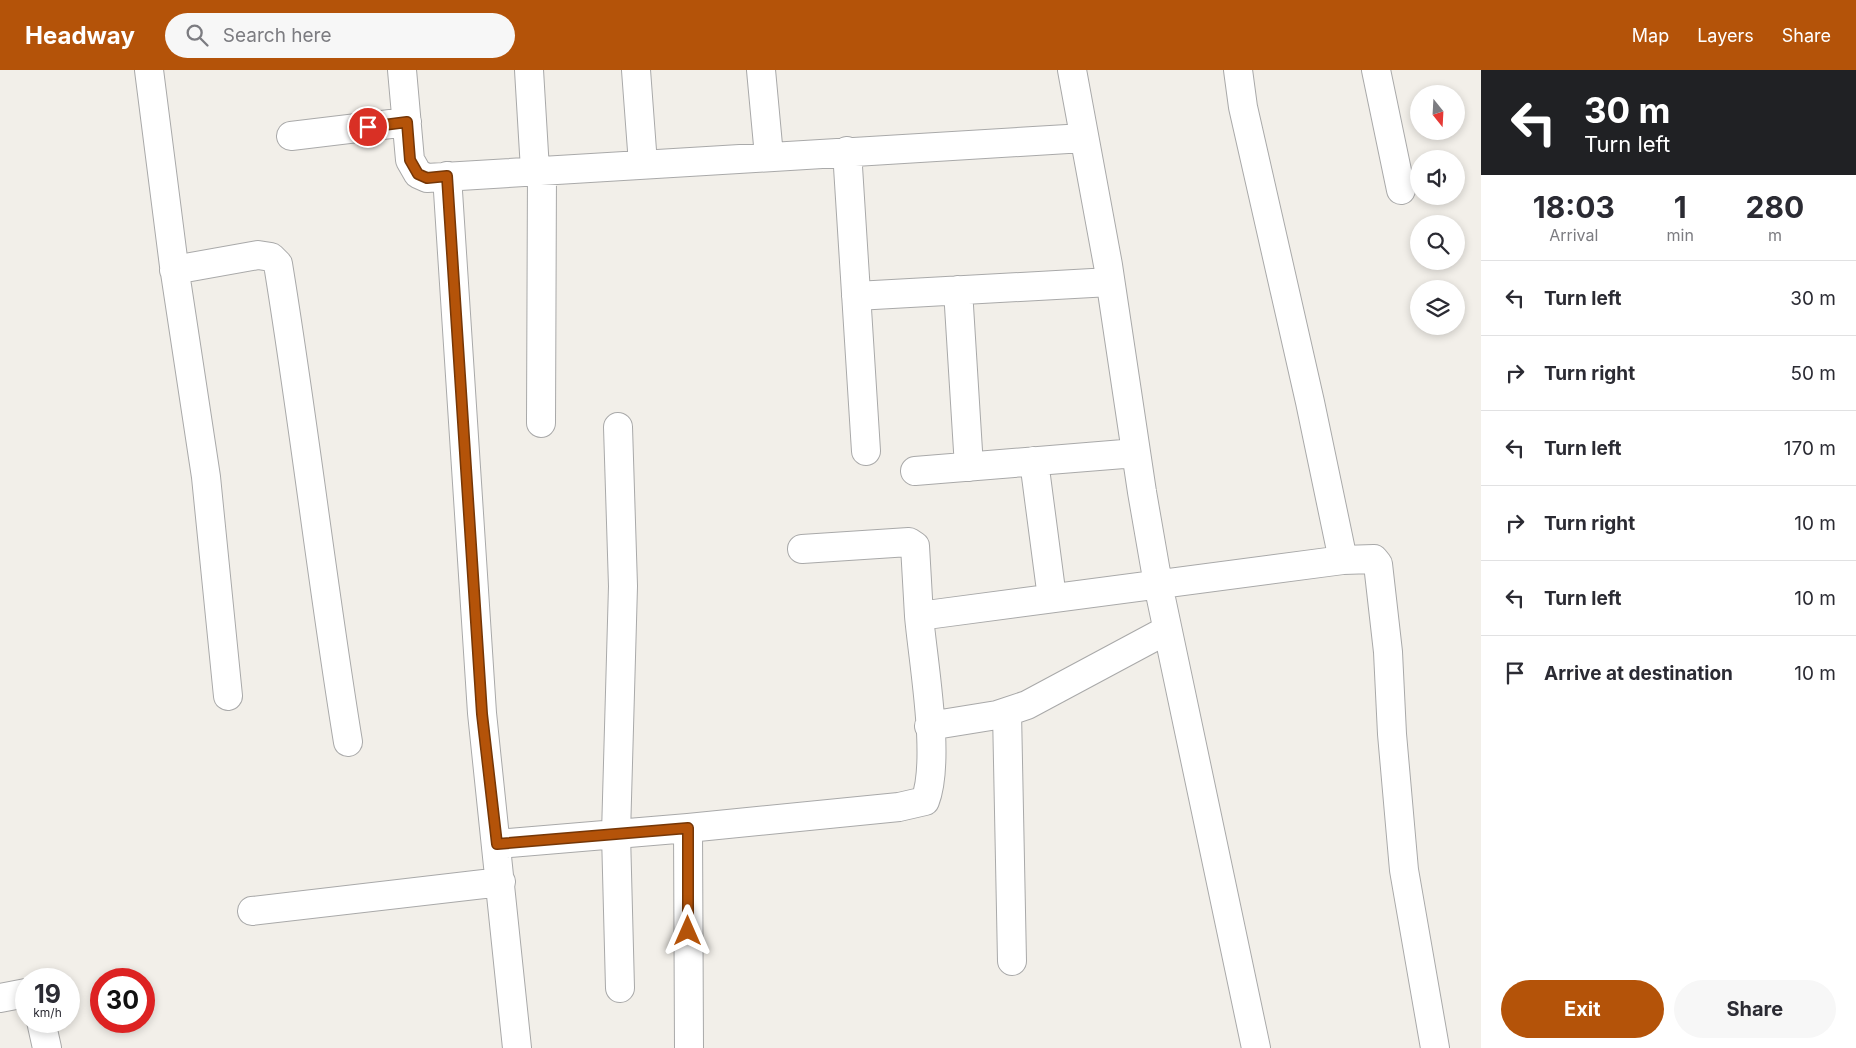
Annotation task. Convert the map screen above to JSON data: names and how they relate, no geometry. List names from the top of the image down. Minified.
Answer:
{"north":"bottom","page":{"header":"Headway","search":"Search here","nav":["Map","Layers","Share"],"turn":["30 m","Turn left"],"eta":["18:03","Arrival","1","min","280","m"],"list":[{"name":"Turn left","value":"30 m"},{"name":"Turn right","value":"50 m"},{"name":"Turn left","value":"170 m"},{"name":"Turn right","value":"10 m"},{"name":"Turn left","value":"10 m"},{"name":"Arrive at destination","value":"10 m"}],"speed":"19 km/h","limit":"30","buttons":["Exit","Share"]}}
